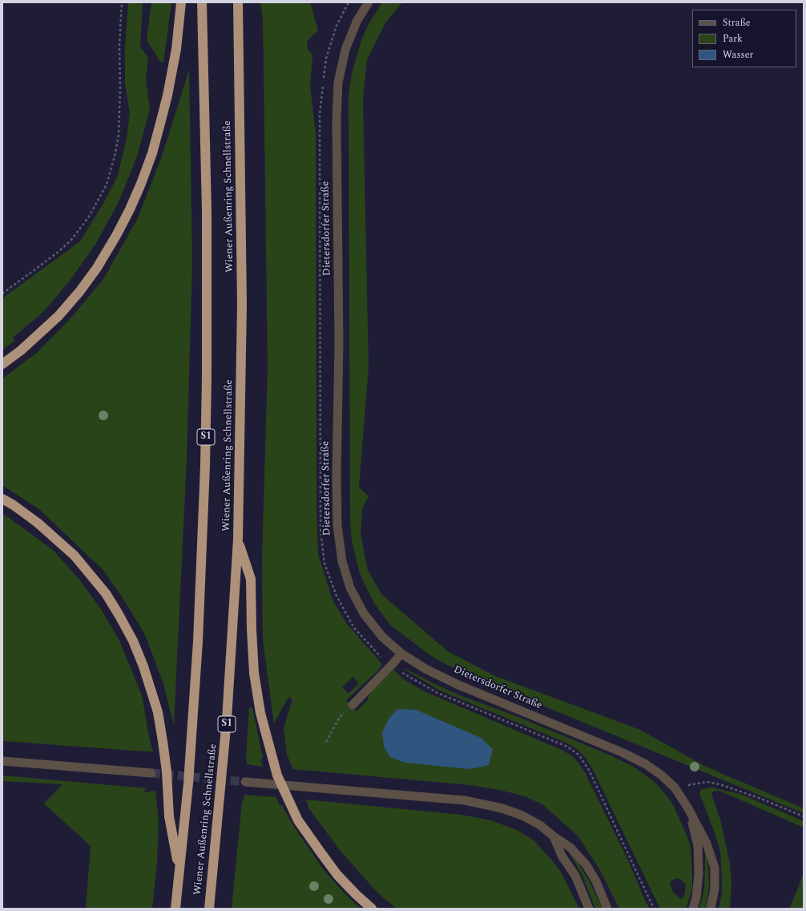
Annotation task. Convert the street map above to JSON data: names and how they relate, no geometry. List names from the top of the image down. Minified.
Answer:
{"streets":{"highway":["Wiener Außenring Schnellstraße","S1"],"street":["Dietersdorfer Straße"]},"legend":["Straße","Park","Wasser"]}
